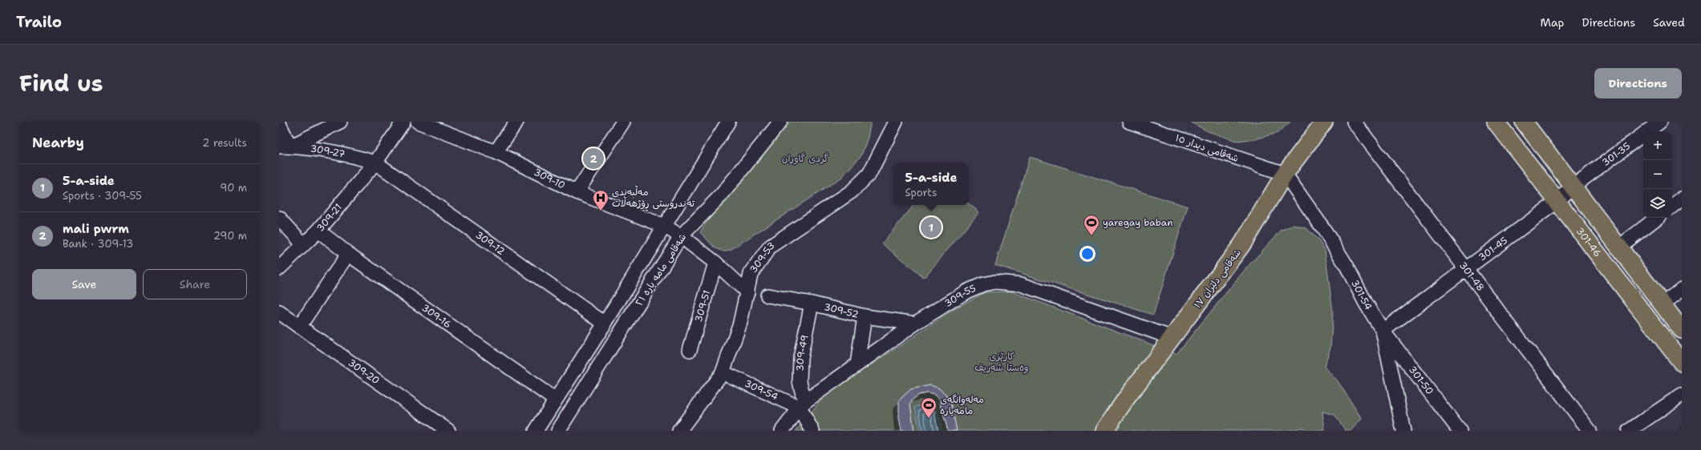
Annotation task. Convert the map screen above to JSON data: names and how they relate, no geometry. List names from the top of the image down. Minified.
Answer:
{"streets":{"main road":["301-46","شەقامی دلێران ١٧"],"street":["شەقامی دیدار ١٥","309-27","301-35","309-10","309-21","309-12","301-45","309-53","شەقامی مامە یارە ٢١","301-48","301-54","309-55","309-51","309-52","309-16","309-49","309-20","301-50","309-54"]},"crossings":[["شەقامی دیدار ١٥","شەقامی دلێران ١٧"],["شەقامی دیدار ١٥","301-54"],["309-27","309-21"],["309-27","309-12"],["301-35","301-46"],["301-35","301-45"],["309-10","شەقامی مامە یارە ٢١"],["309-21","309-12"],["309-21","309-16"],["309-12","شەقامی مامە یارە ٢١"],["301-46","301-45"],["301-45","301-48"],["301-45","301-54"],["301-45","301-50"],["309-53","309-54"],["شەقامی مامە یارە ٢١","309-16"],["شەقامی دلێران ١٧","301-54"],["شەقامی دلێران ١٧","309-55"],["301-54","301-50"],["309-55","309-52"],["309-55","309-49"],["309-55","309-54"],["309-52","309-49"],["309-49","309-54"]],"parks":["گردی گاوران","کارێزی وەستا شەریف"],"places":{"hospital":["مەڵبەندی تەندروستی ڕۆژهەڵات"],"sports":["yaregay baban","مەلەوانگەی مامەیارە"]},"page":{"header":"Trailo","nav":["Map","Directions","Saved"],"title":"Find us","buttons":["Directions",["Save","Share"]],"heading":["Nearby","2 results"],"map_buttons":["+","−"],"pins":["2","1"],"list":[{"mark":"1","name":"5-a-side","note":"Sports · 309-55","value":"90 m"},{"mark":"2","name":"mali pwrm","note":"Bank · 309-13","value":"290 m"}],"popup":["5-a-side","Sports"]}}
